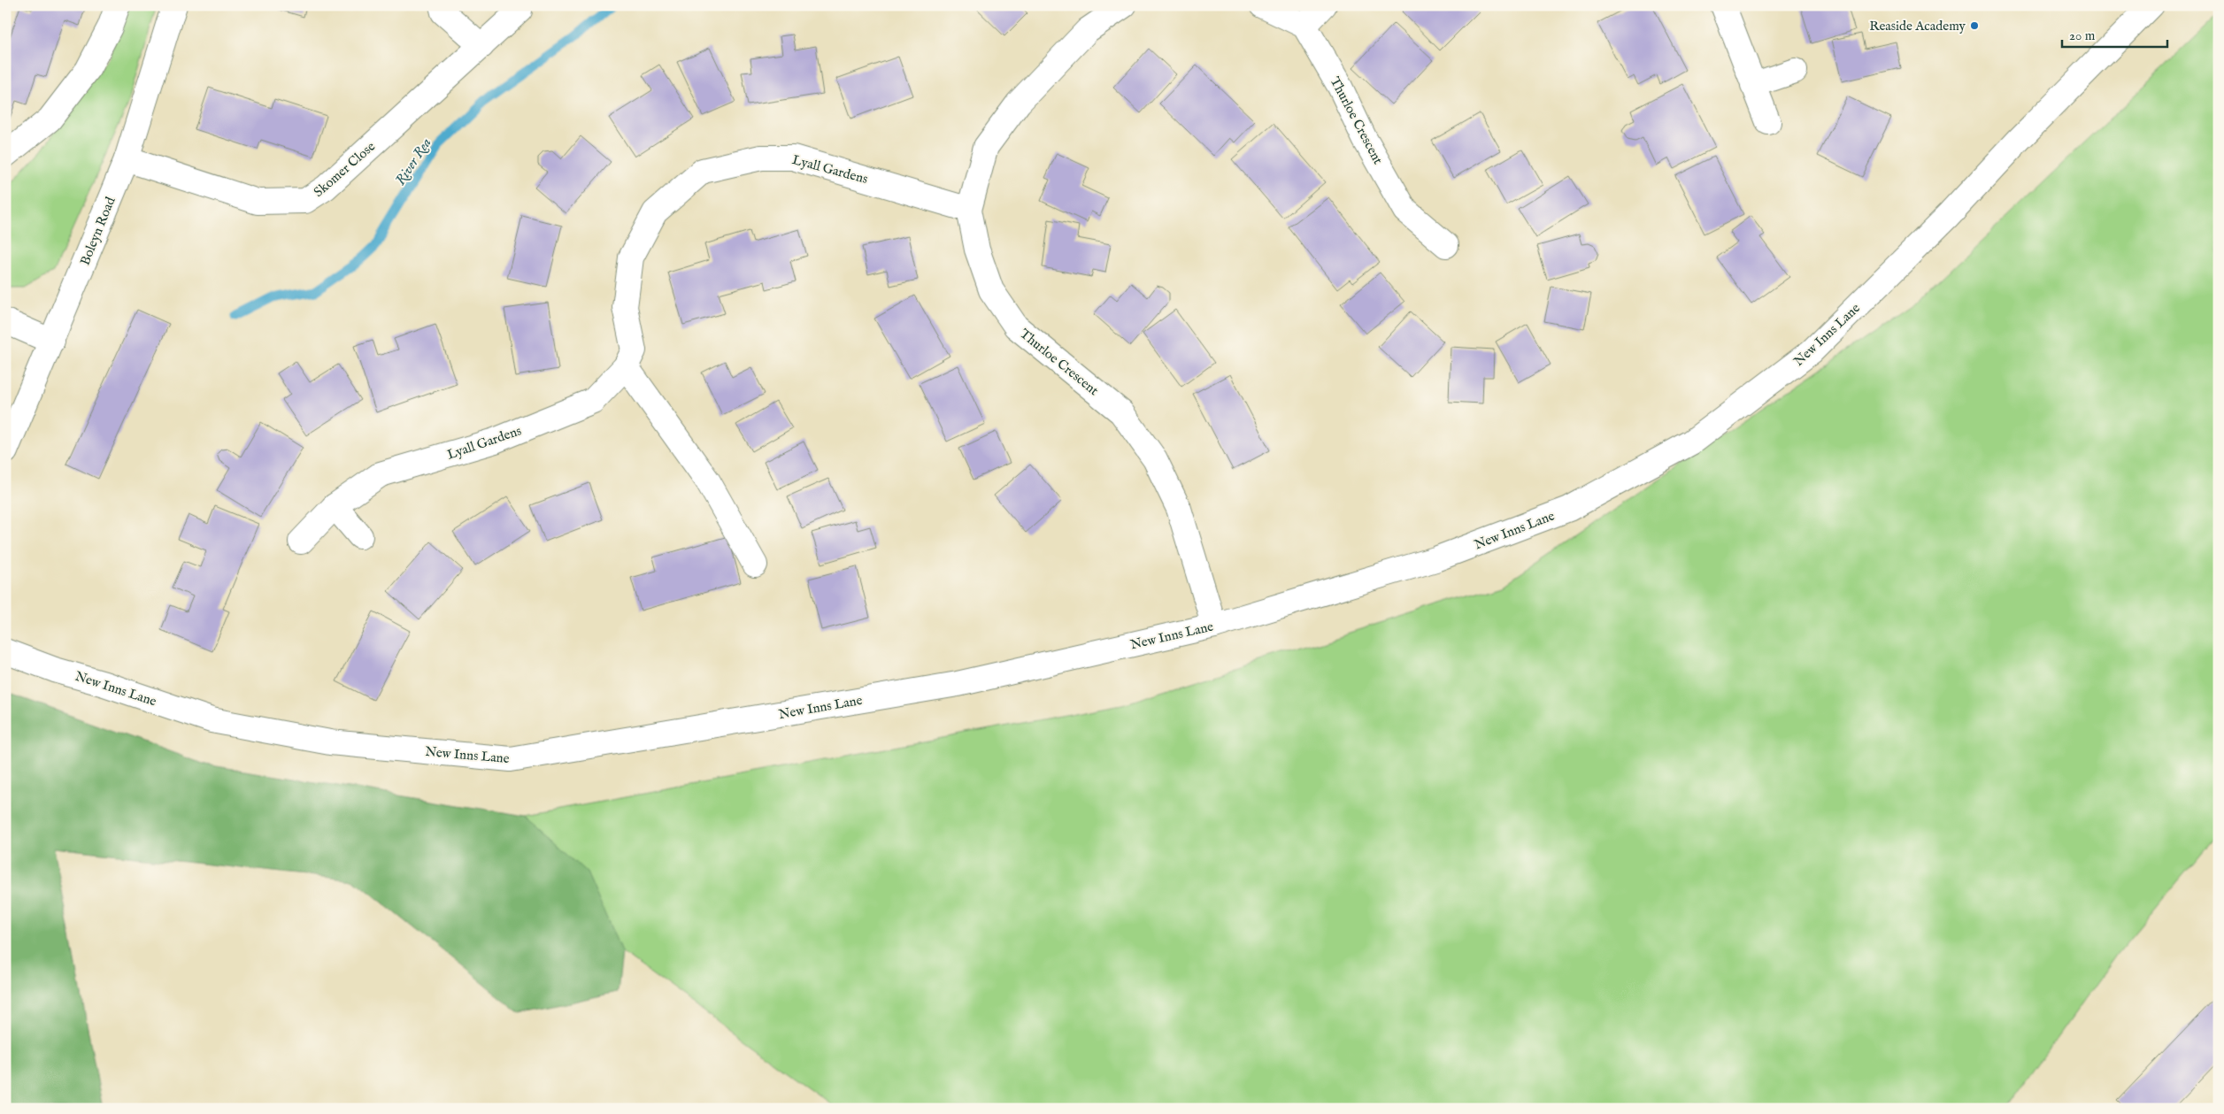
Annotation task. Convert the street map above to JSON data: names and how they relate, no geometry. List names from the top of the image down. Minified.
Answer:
{"streets":{"street":["Thurloe Crescent","Skomer Close","Lyall Gardens","Boleyn Road","New Inns Lane"]},"crossings":[["Thurloe Crescent","Lyall Gardens"],["Thurloe Crescent","New Inns Lane"],["Skomer Close","Boleyn Road"]],"water":["River Rea"],"places":["Reaside Academy"],"scale_bar":"20 m"}
